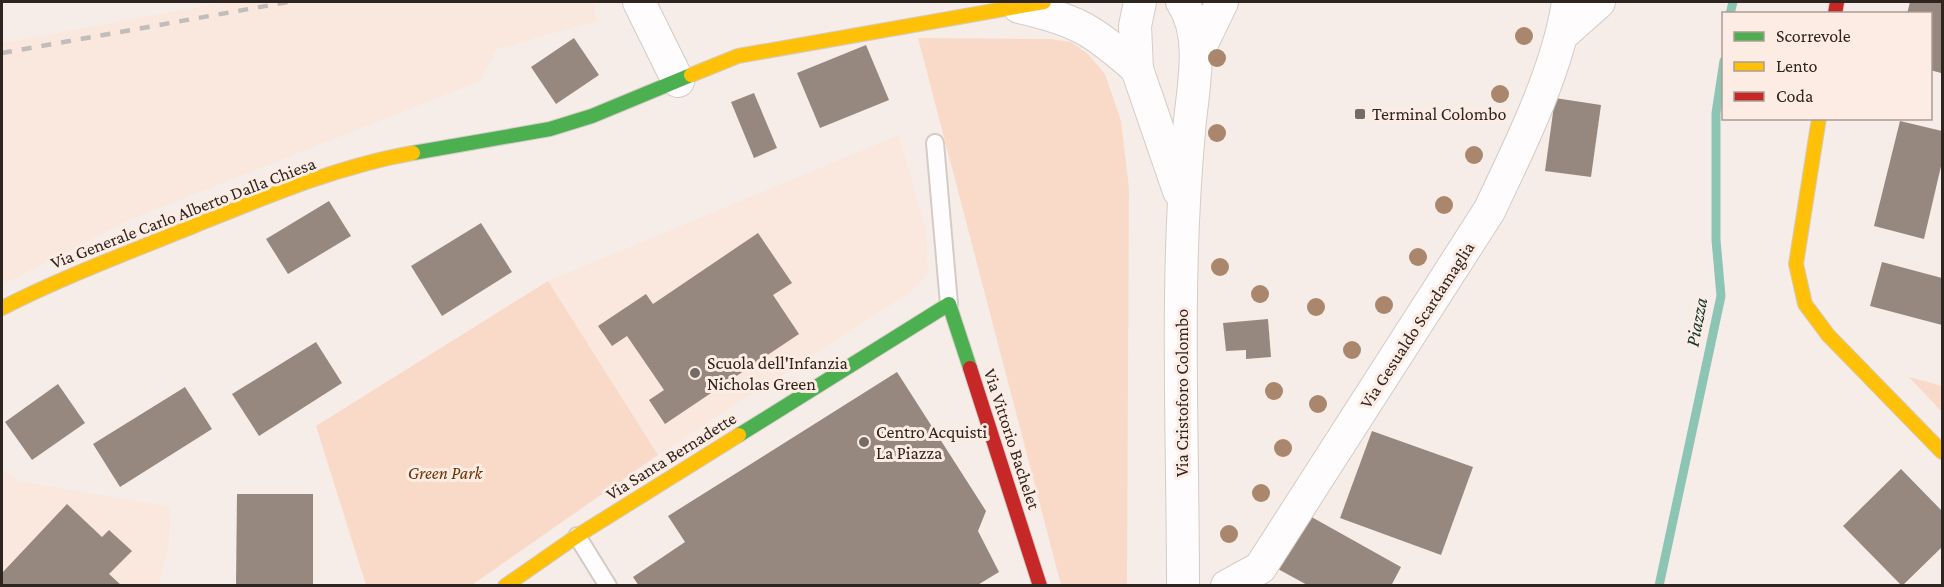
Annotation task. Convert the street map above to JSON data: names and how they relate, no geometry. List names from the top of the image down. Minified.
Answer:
{"streets":{"street":["Via Generale Carlo Alberto Dalla Chiesa","Via Gesualdo Scardamaglia","Via Cristoforo Colombo","Via Vittorio Bachelet","Via Santa Bernadette"]},"crossings":[["Via Generale Carlo Alberto Dalla Chiesa","Via Cristoforo Colombo"],["Via Vittorio Bachelet","Via Santa Bernadette"]],"water":["Piazza"],"parks":["Green Park"],"places":{"transit":["Terminal Colombo"],"other":["Scuola dell'Infanzia Nicholas Green","Centro Acquisti La Piazza"]},"legend":["Scorrevole","Lento","Coda"]}
